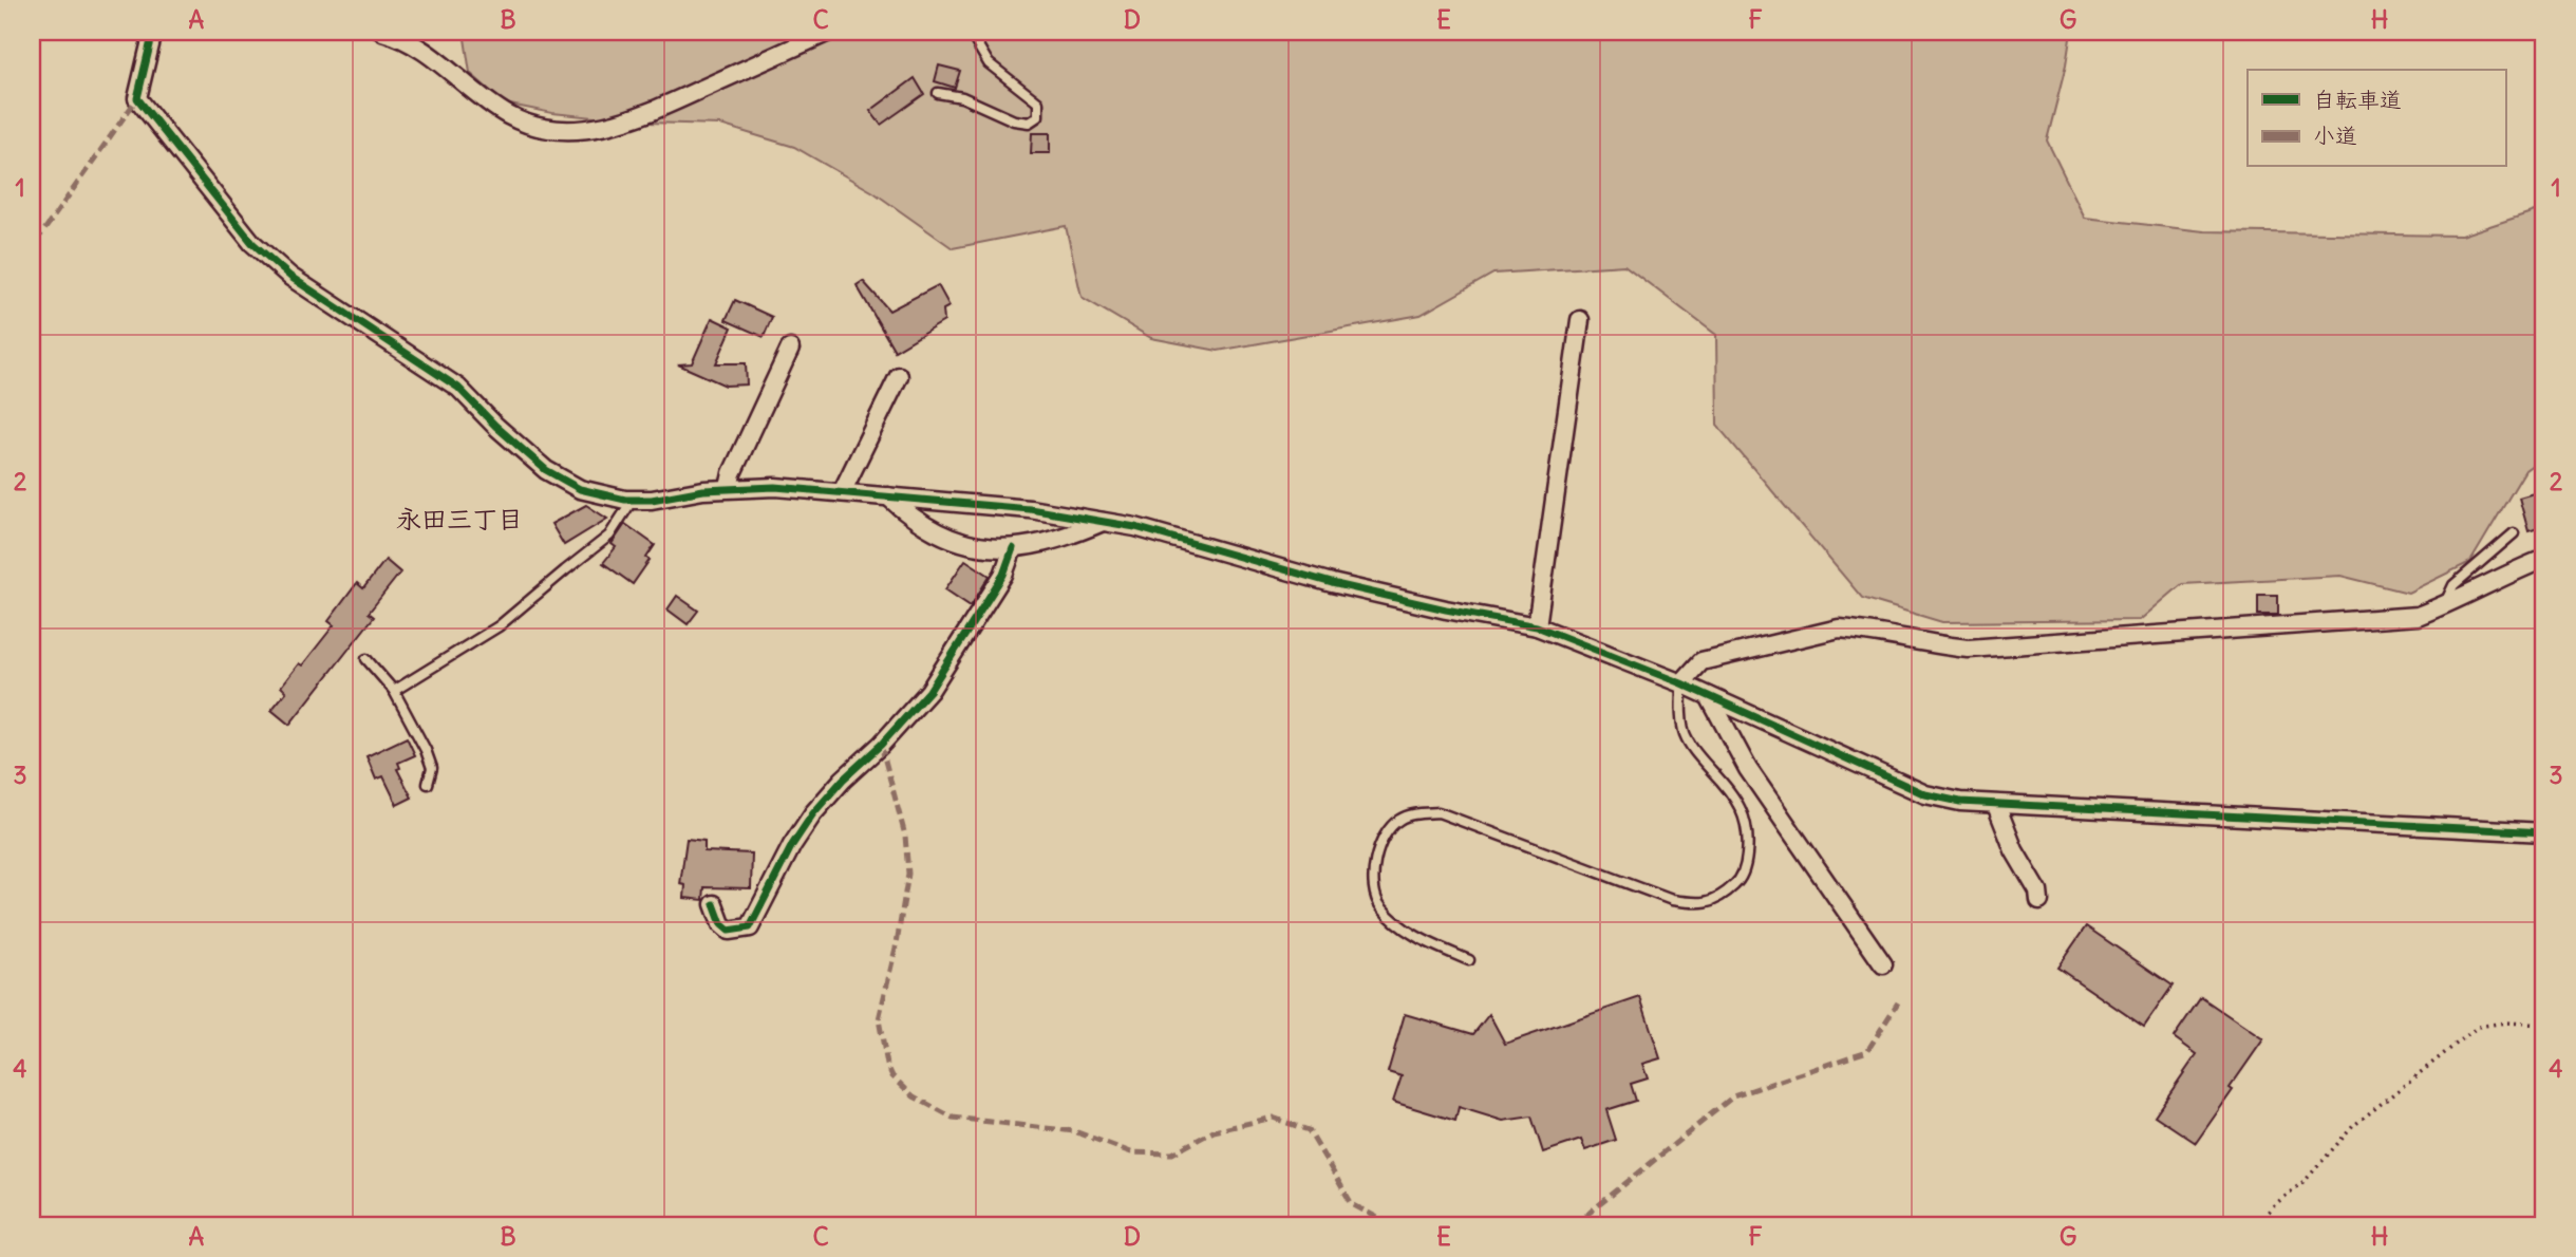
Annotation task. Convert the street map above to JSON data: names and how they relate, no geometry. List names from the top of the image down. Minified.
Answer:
{"districts":["永田三丁目"],"legend":["自転車道","小道"],"grid":{"columns":["A","B","C","D","E","F","G","H"],"rows":["1","2","3","4"]}}
